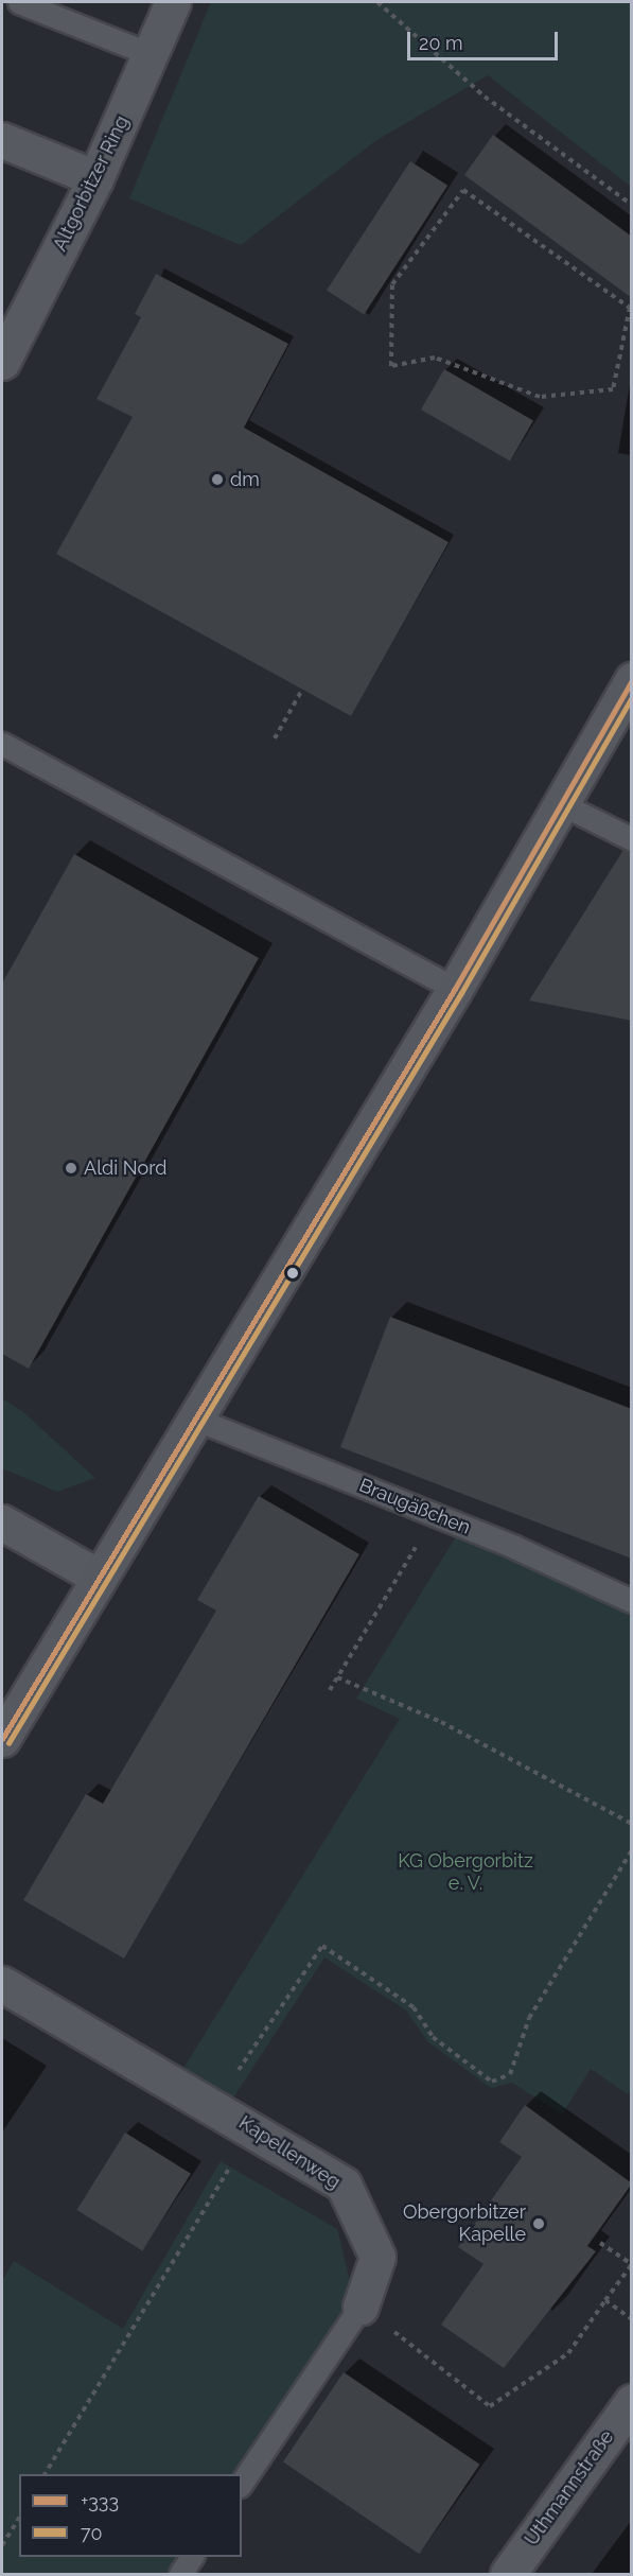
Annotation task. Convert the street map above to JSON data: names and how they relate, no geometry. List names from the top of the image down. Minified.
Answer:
{"streets":{"street":["Altgorbitzer Ring","Kapellenweg","Uthmannstraße"],"lane":["Braugäßchen"]},"parks":["KG Obergorbitz e. V."],"places":["dm","Aldi Nord","Obergorbitzer Kapelle"],"lines":["transit line +333","transit line 70"],"legend":["+333","70"],"scale_bar":"20 m"}
